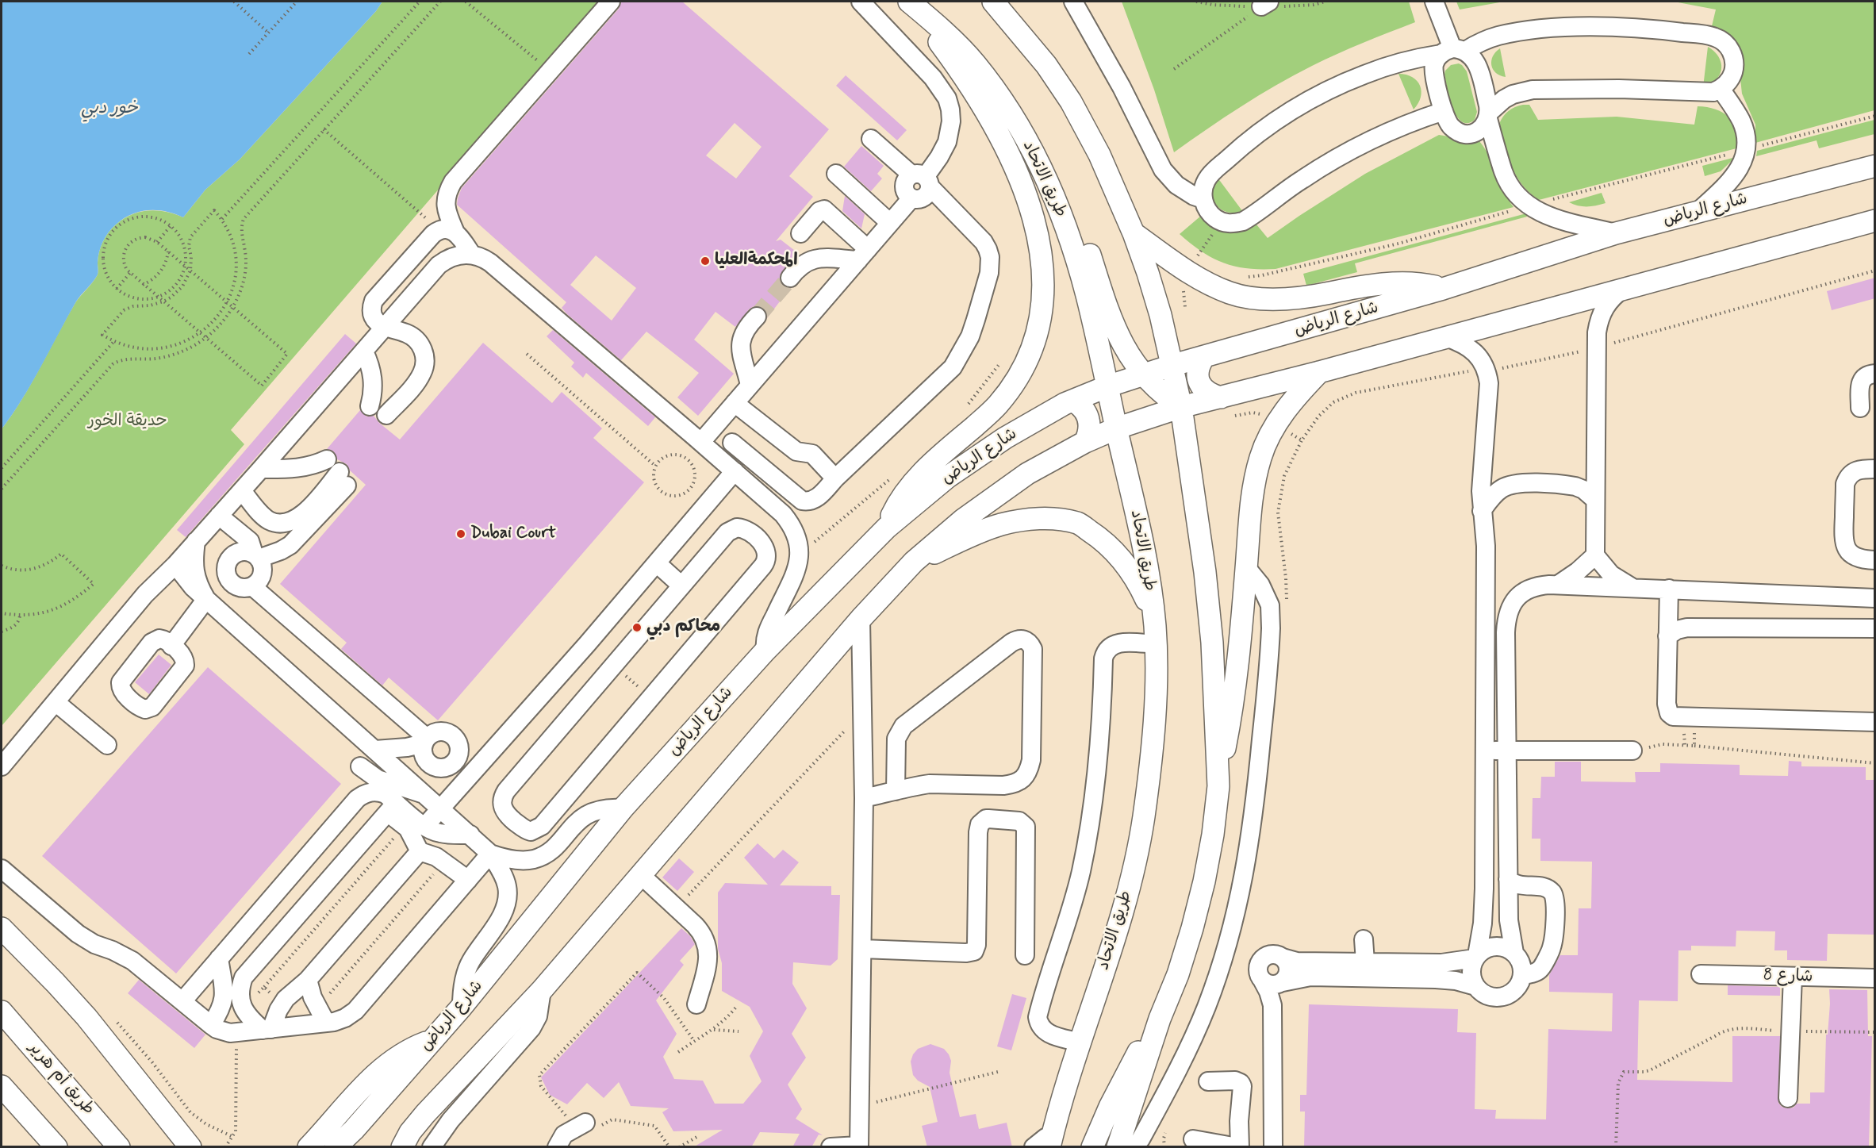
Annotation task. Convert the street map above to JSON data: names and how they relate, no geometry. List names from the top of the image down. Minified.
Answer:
{"streets":{"main road":["طريق الاتحاد","شارع الرياض","طريق أم هرير"],"street":["شارع 8"]},"crossings":[["طريق الاتحاد","شارع الرياض"]],"water":["خور دبي"],"parks":["حديقة الخور"],"places":["المحكمةالعليا","Dubai Court","محاكم دبي"]}
